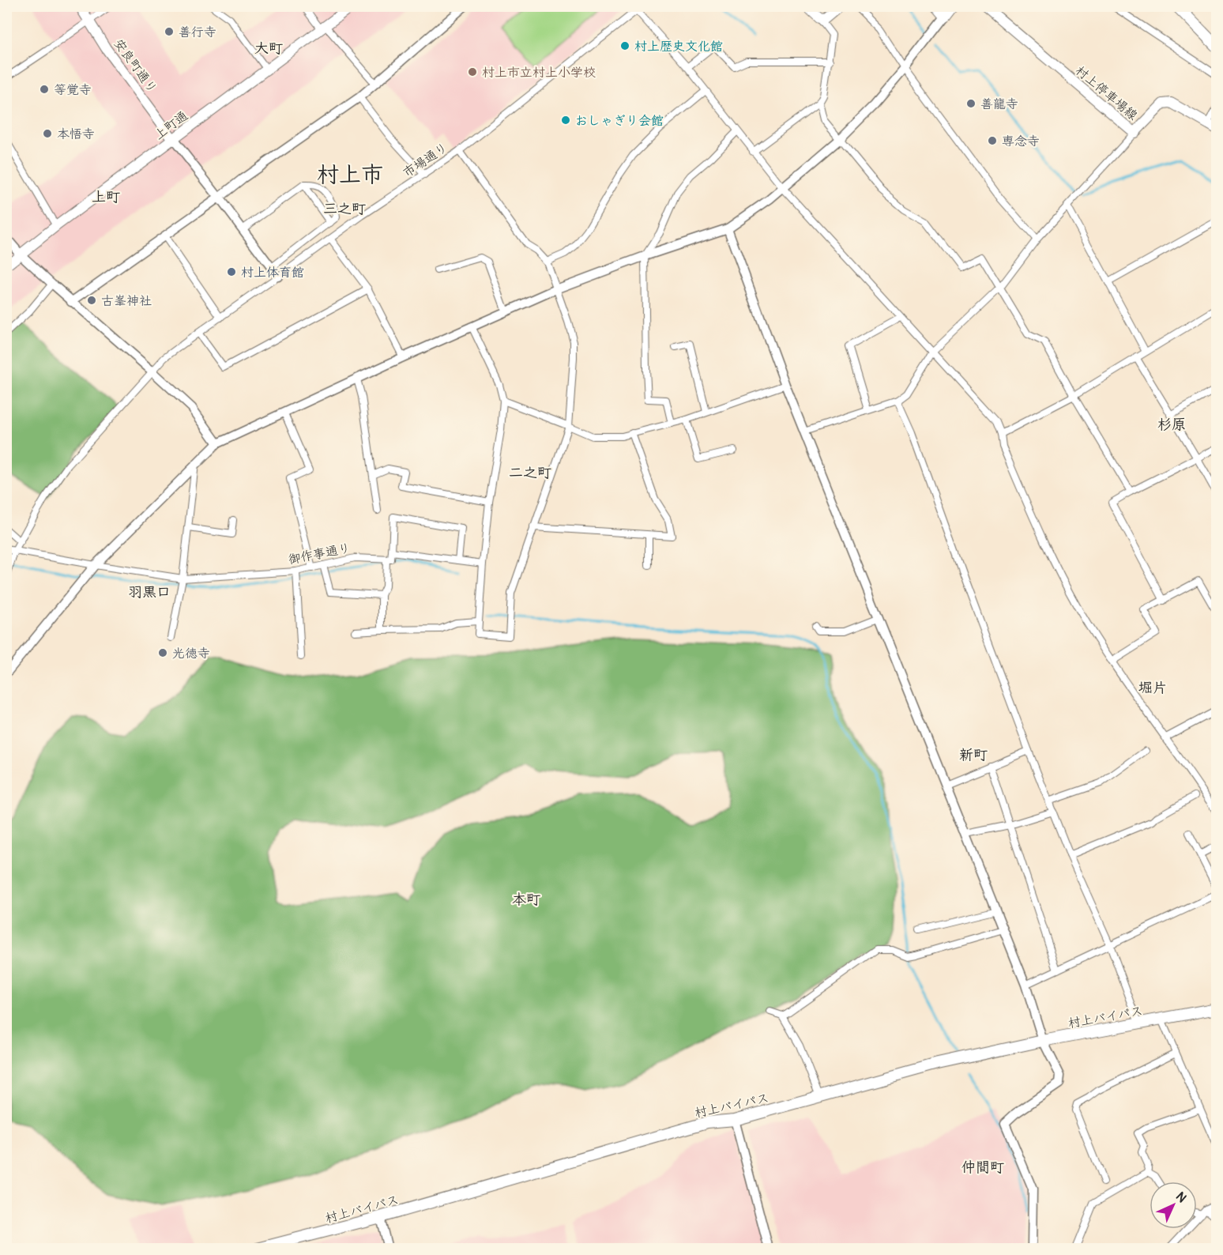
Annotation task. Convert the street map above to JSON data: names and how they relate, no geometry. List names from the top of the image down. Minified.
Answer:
{"streets":{"main road":["安良町通り","村上停車場線","上町通","村上バイパス"],"street":["市場通り","御作事通り"]},"crossings":[["安良町通り","上町通"],["市場通り","御作事通り"]],"districts":["大町","村上市","上町","三之町","杉原","二之町","羽黒口","堀片","新町","本町","仲間町"],"places":["善行寺","村上歴史文化館","村上市立村上小学校","等覚寺","善龍寺","おしゃぎり会館","本悟寺","専念寺","村上体育館","古峯神社","光徳寺"],"north":"top right"}
